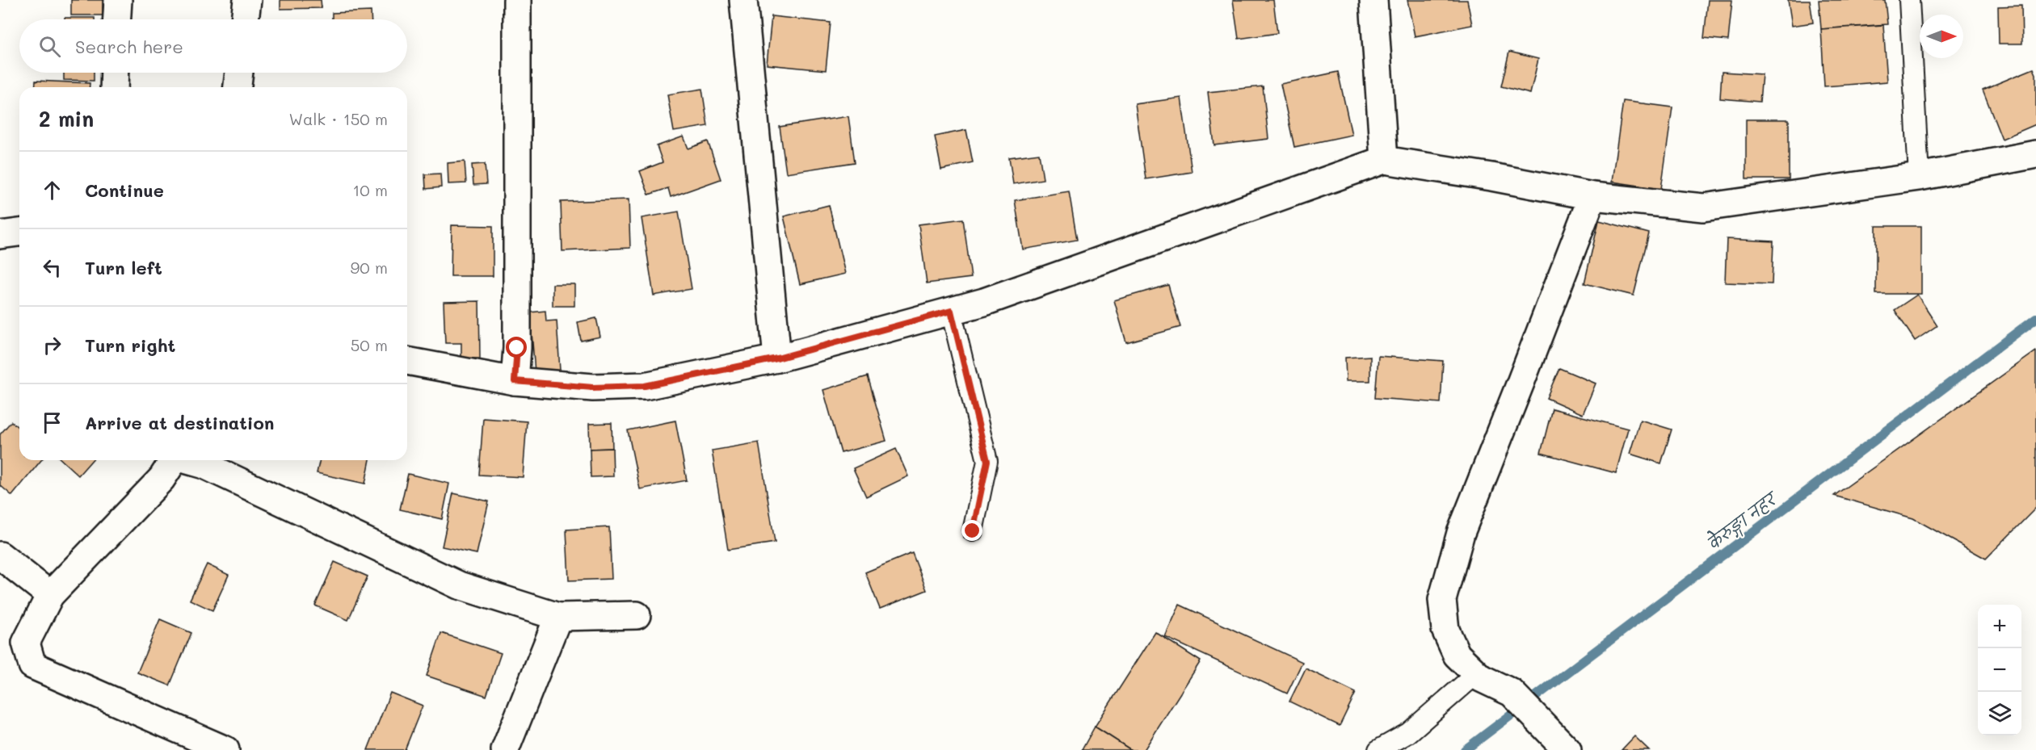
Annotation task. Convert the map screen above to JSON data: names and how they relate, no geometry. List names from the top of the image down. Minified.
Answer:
{"water":["केेरुङ्गा नहर"],"north":"right","page":{"search":"Search here","heading":["2 min","Walk · 150 m"],"list":[["Continue","10 m"],["Turn left","90 m"],["Turn right","50 m"],"Arrive at destination"],"map_buttons":["+","−"]}}
